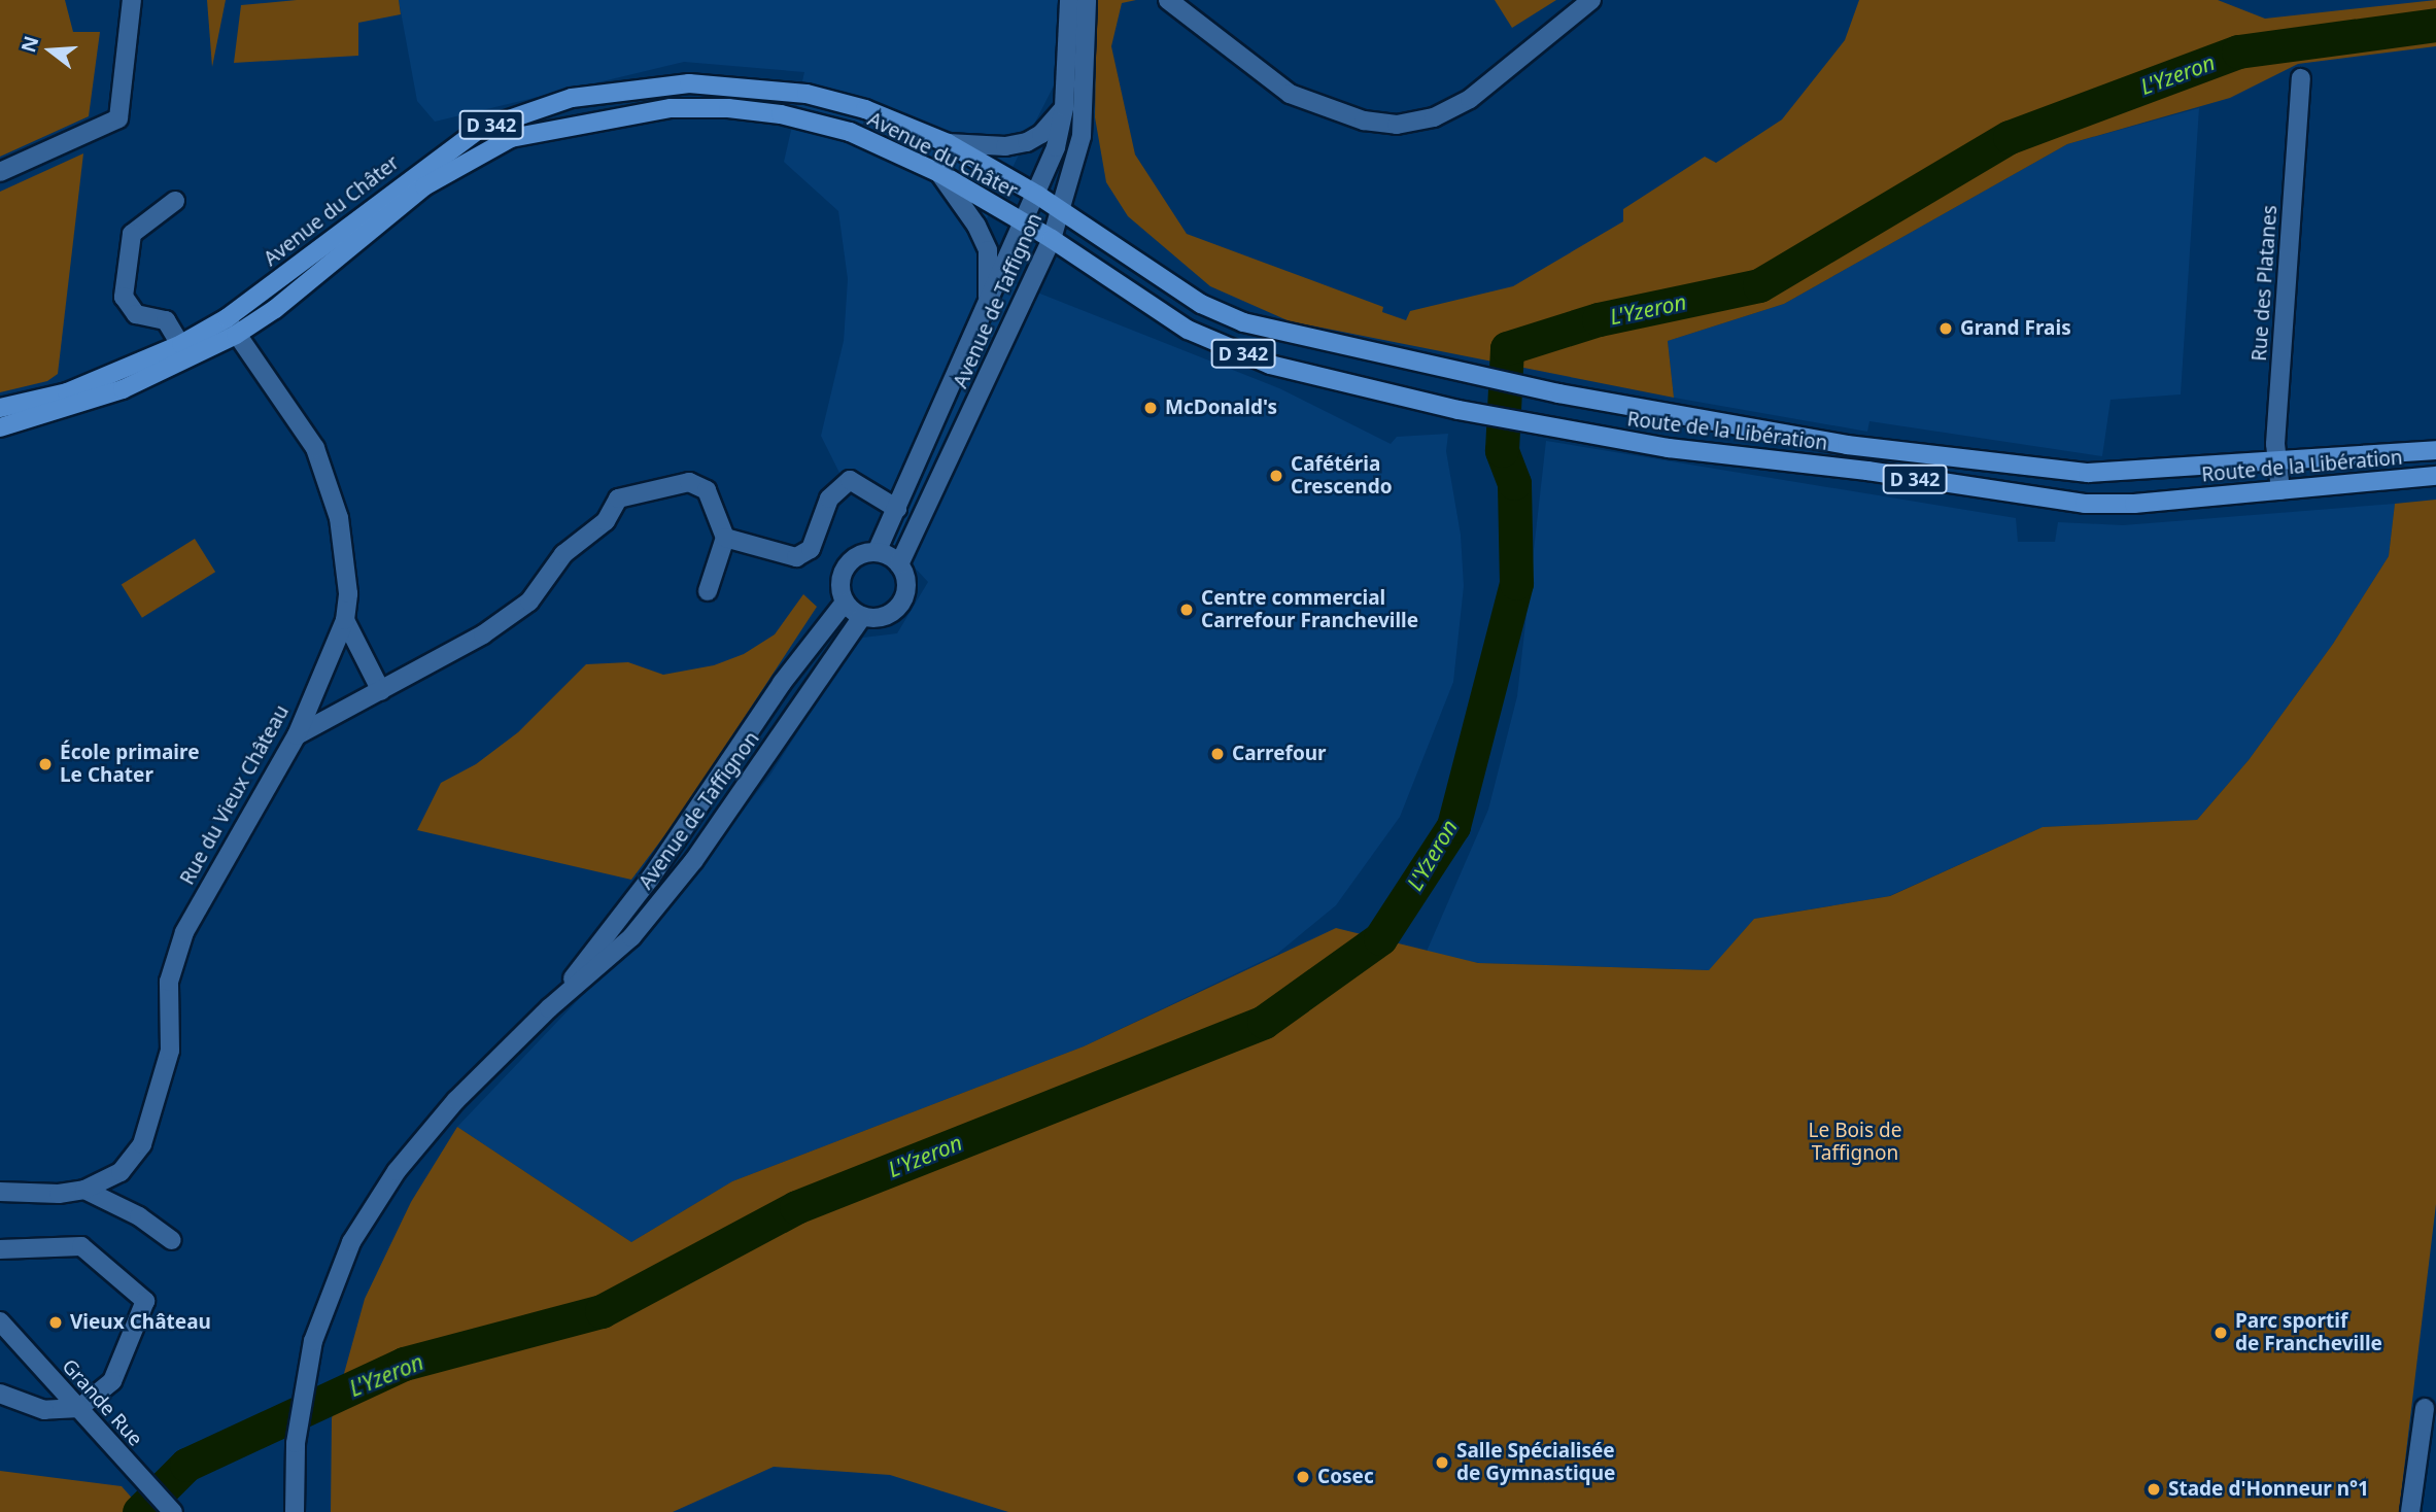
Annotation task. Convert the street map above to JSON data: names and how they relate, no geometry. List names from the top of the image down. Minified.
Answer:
{"streets":{"main road":["D 342","Avenue du Châter","Route de la Libération"],"street":["Rue des Platanes","Avenue de Taffignon","Rue du Vieux Château","Grande Rue"]},"crossings":[["D 342","Avenue du Châter"],["Avenue du Châter","Avenue de Taffignon"],["Avenue du Châter","Route de la Libération"],["Avenue du Châter","Rue du Vieux Château"],["Rue des Platanes","Route de la Libération"],["Avenue de Taffignon","Route de la Libération"]],"water":["L'Yzeron"],"parks":["Le Bois de Taffignon"],"places":["Grand Frais","McDonald's","Cafétéria Crescendo","Centre commercial Carrefour Francheville","Carrefour","École primaire Le Chater","Vieux Château","Parc sportif de Francheville","Salle Spécialisée de Gymnastique","Cosec","Stade d'Honneur n°1"],"north":"left"}
